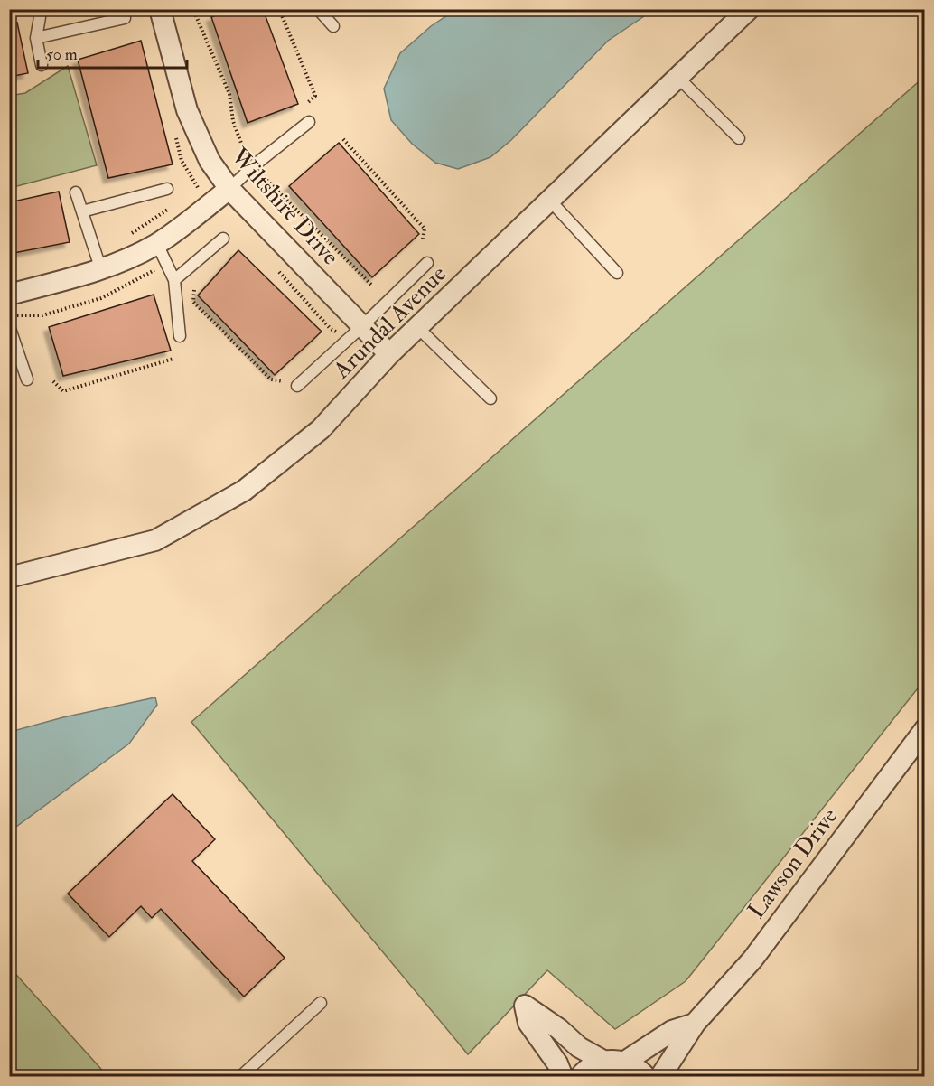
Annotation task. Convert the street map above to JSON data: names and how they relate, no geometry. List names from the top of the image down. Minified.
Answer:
{"streets":{"street":["Wiltshire Drive","Arundal Avenue","Lawson Drive"]},"crossings":[["Wiltshire Drive","Arundal Avenue"]],"scale_bar":"50 m"}
